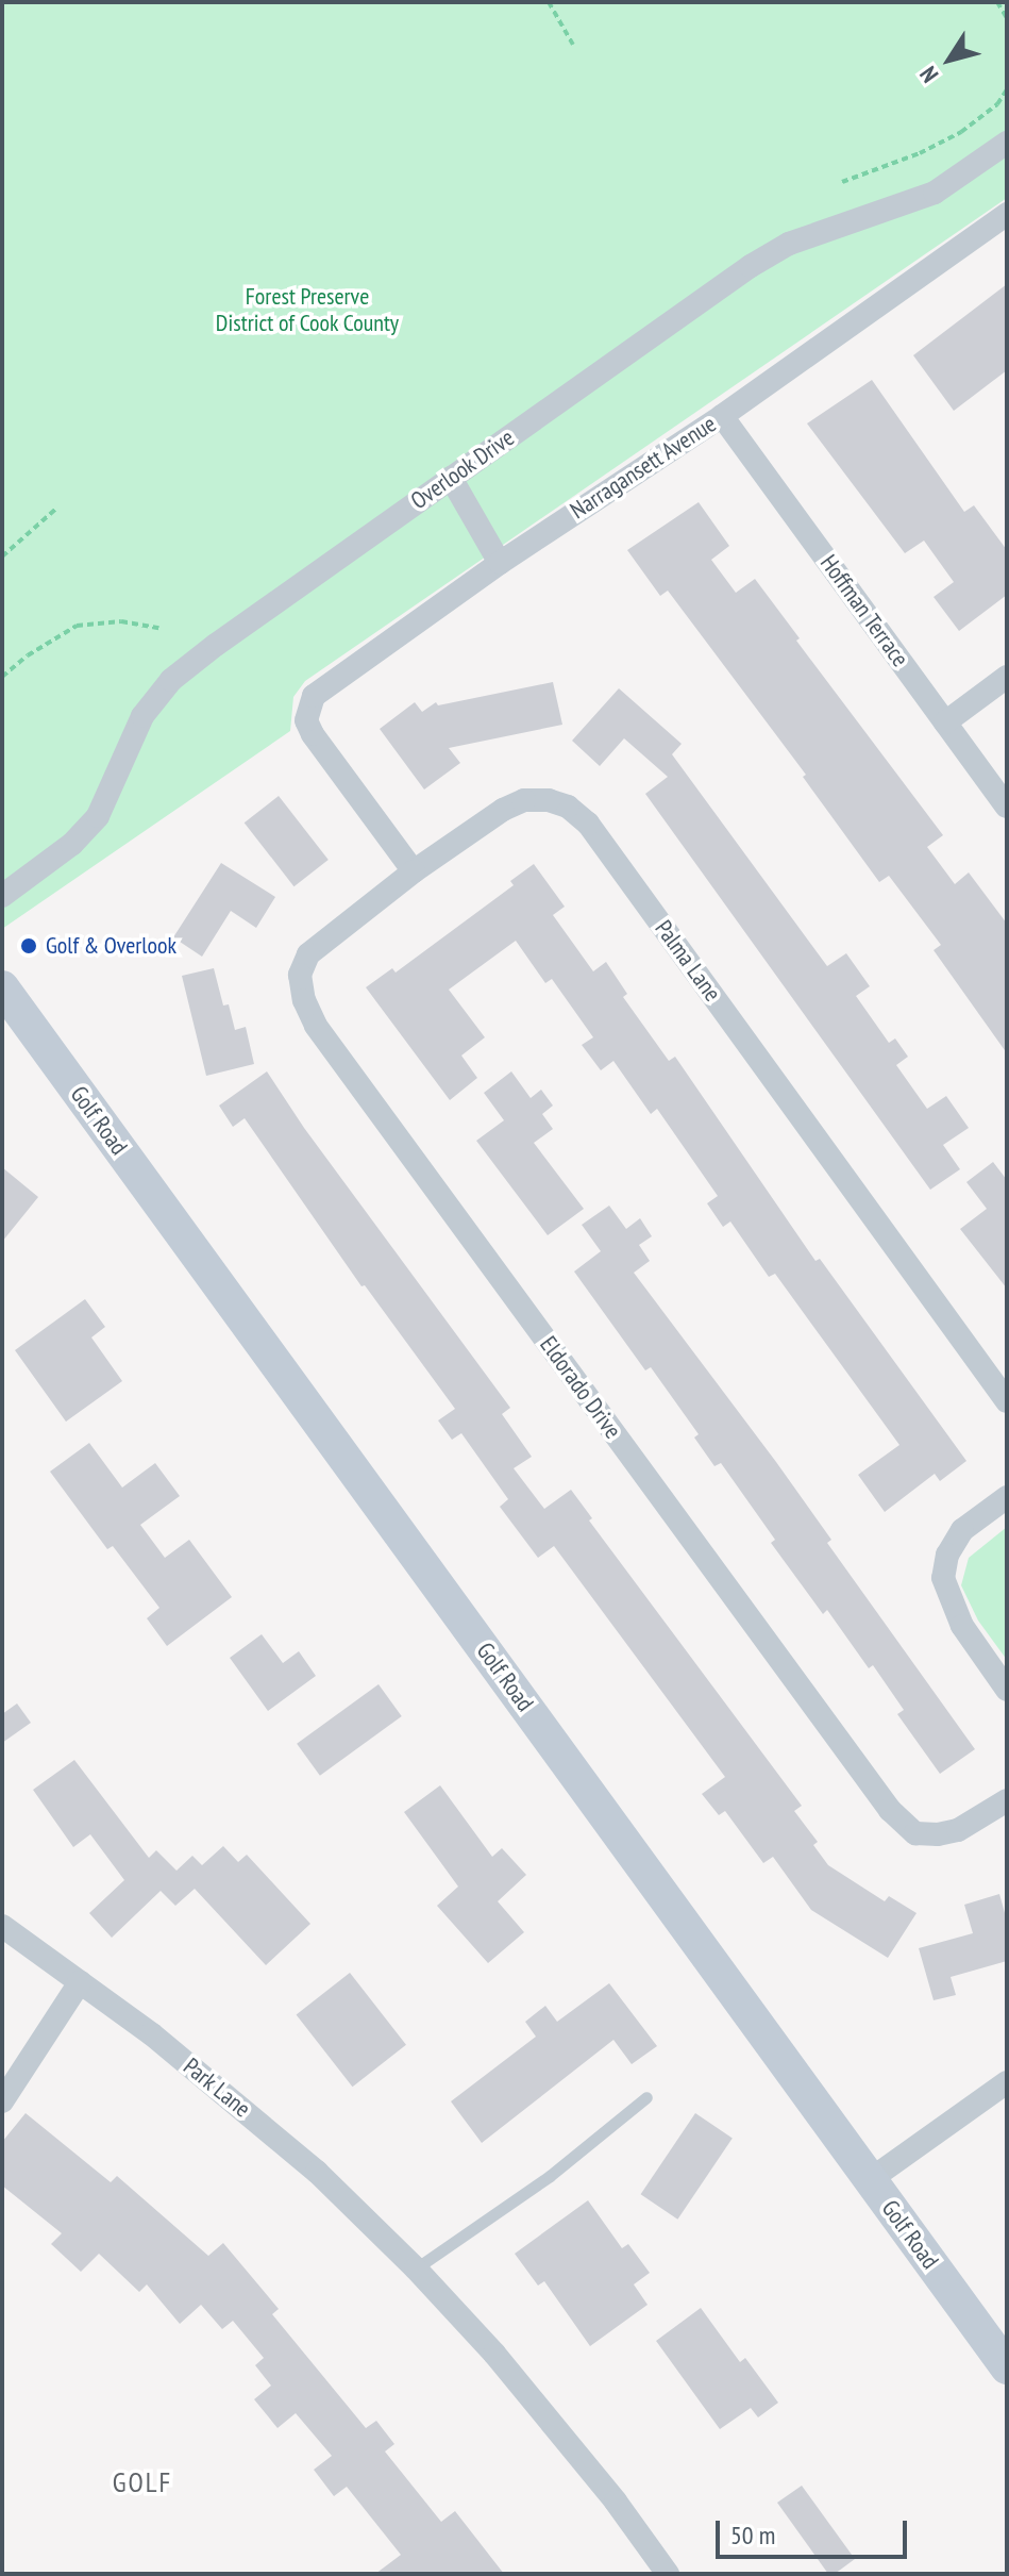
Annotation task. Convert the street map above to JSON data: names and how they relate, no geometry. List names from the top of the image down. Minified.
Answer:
{"streets":{"main road":["Golf Road"],"street":["Narragansett Avenue","Overlook Drive","Hoffman Terrace","Palma Lane","Eldorado Drive","Park Lane"]},"crossings":[["Narragansett Avenue","Hoffman Terrace"],["Narragansett Avenue","Palma Lane"],["Narragansett Avenue","Eldorado Drive"],["Palma Lane","Eldorado Drive"]],"districts":["GOLF"],"parks":["Forest Preserve District of Cook County"],"places":["Golf & Overlook"],"scale_bar":"50 m","north":"bottom left"}
